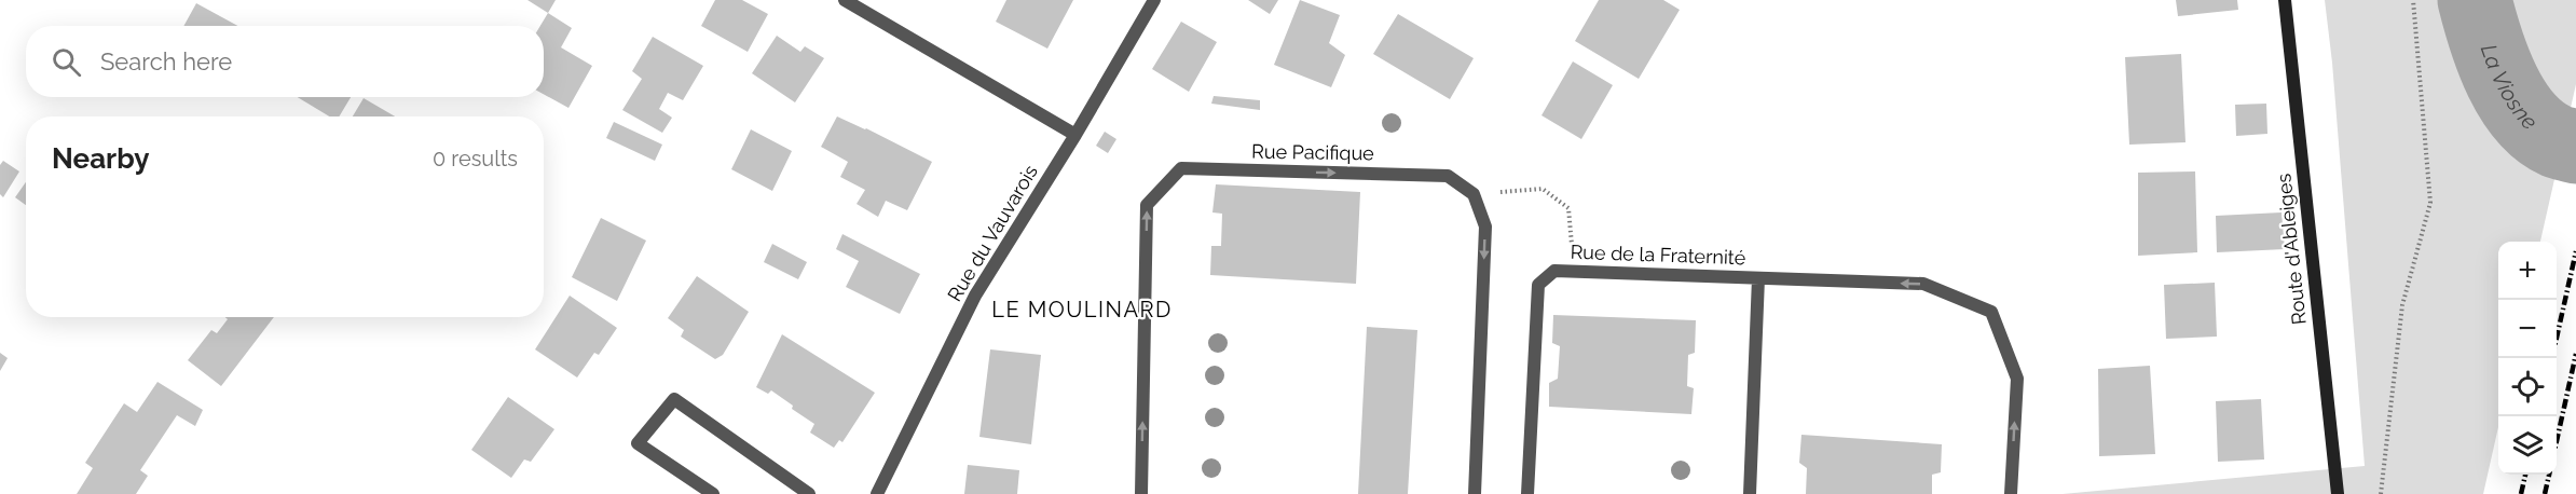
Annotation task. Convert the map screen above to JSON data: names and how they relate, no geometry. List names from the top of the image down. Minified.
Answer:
{"streets":{"main road":["Route d'Ableiges"],"street":["Rue Pacifique","Rue du Vauvarois","Rue de la Fraternité"]},"districts":["LE MOULINARD"],"water":["La Viosne"],"page":{"search":"Search here","heading":["Nearby","0 results"],"map_buttons":["+","−"]}}
